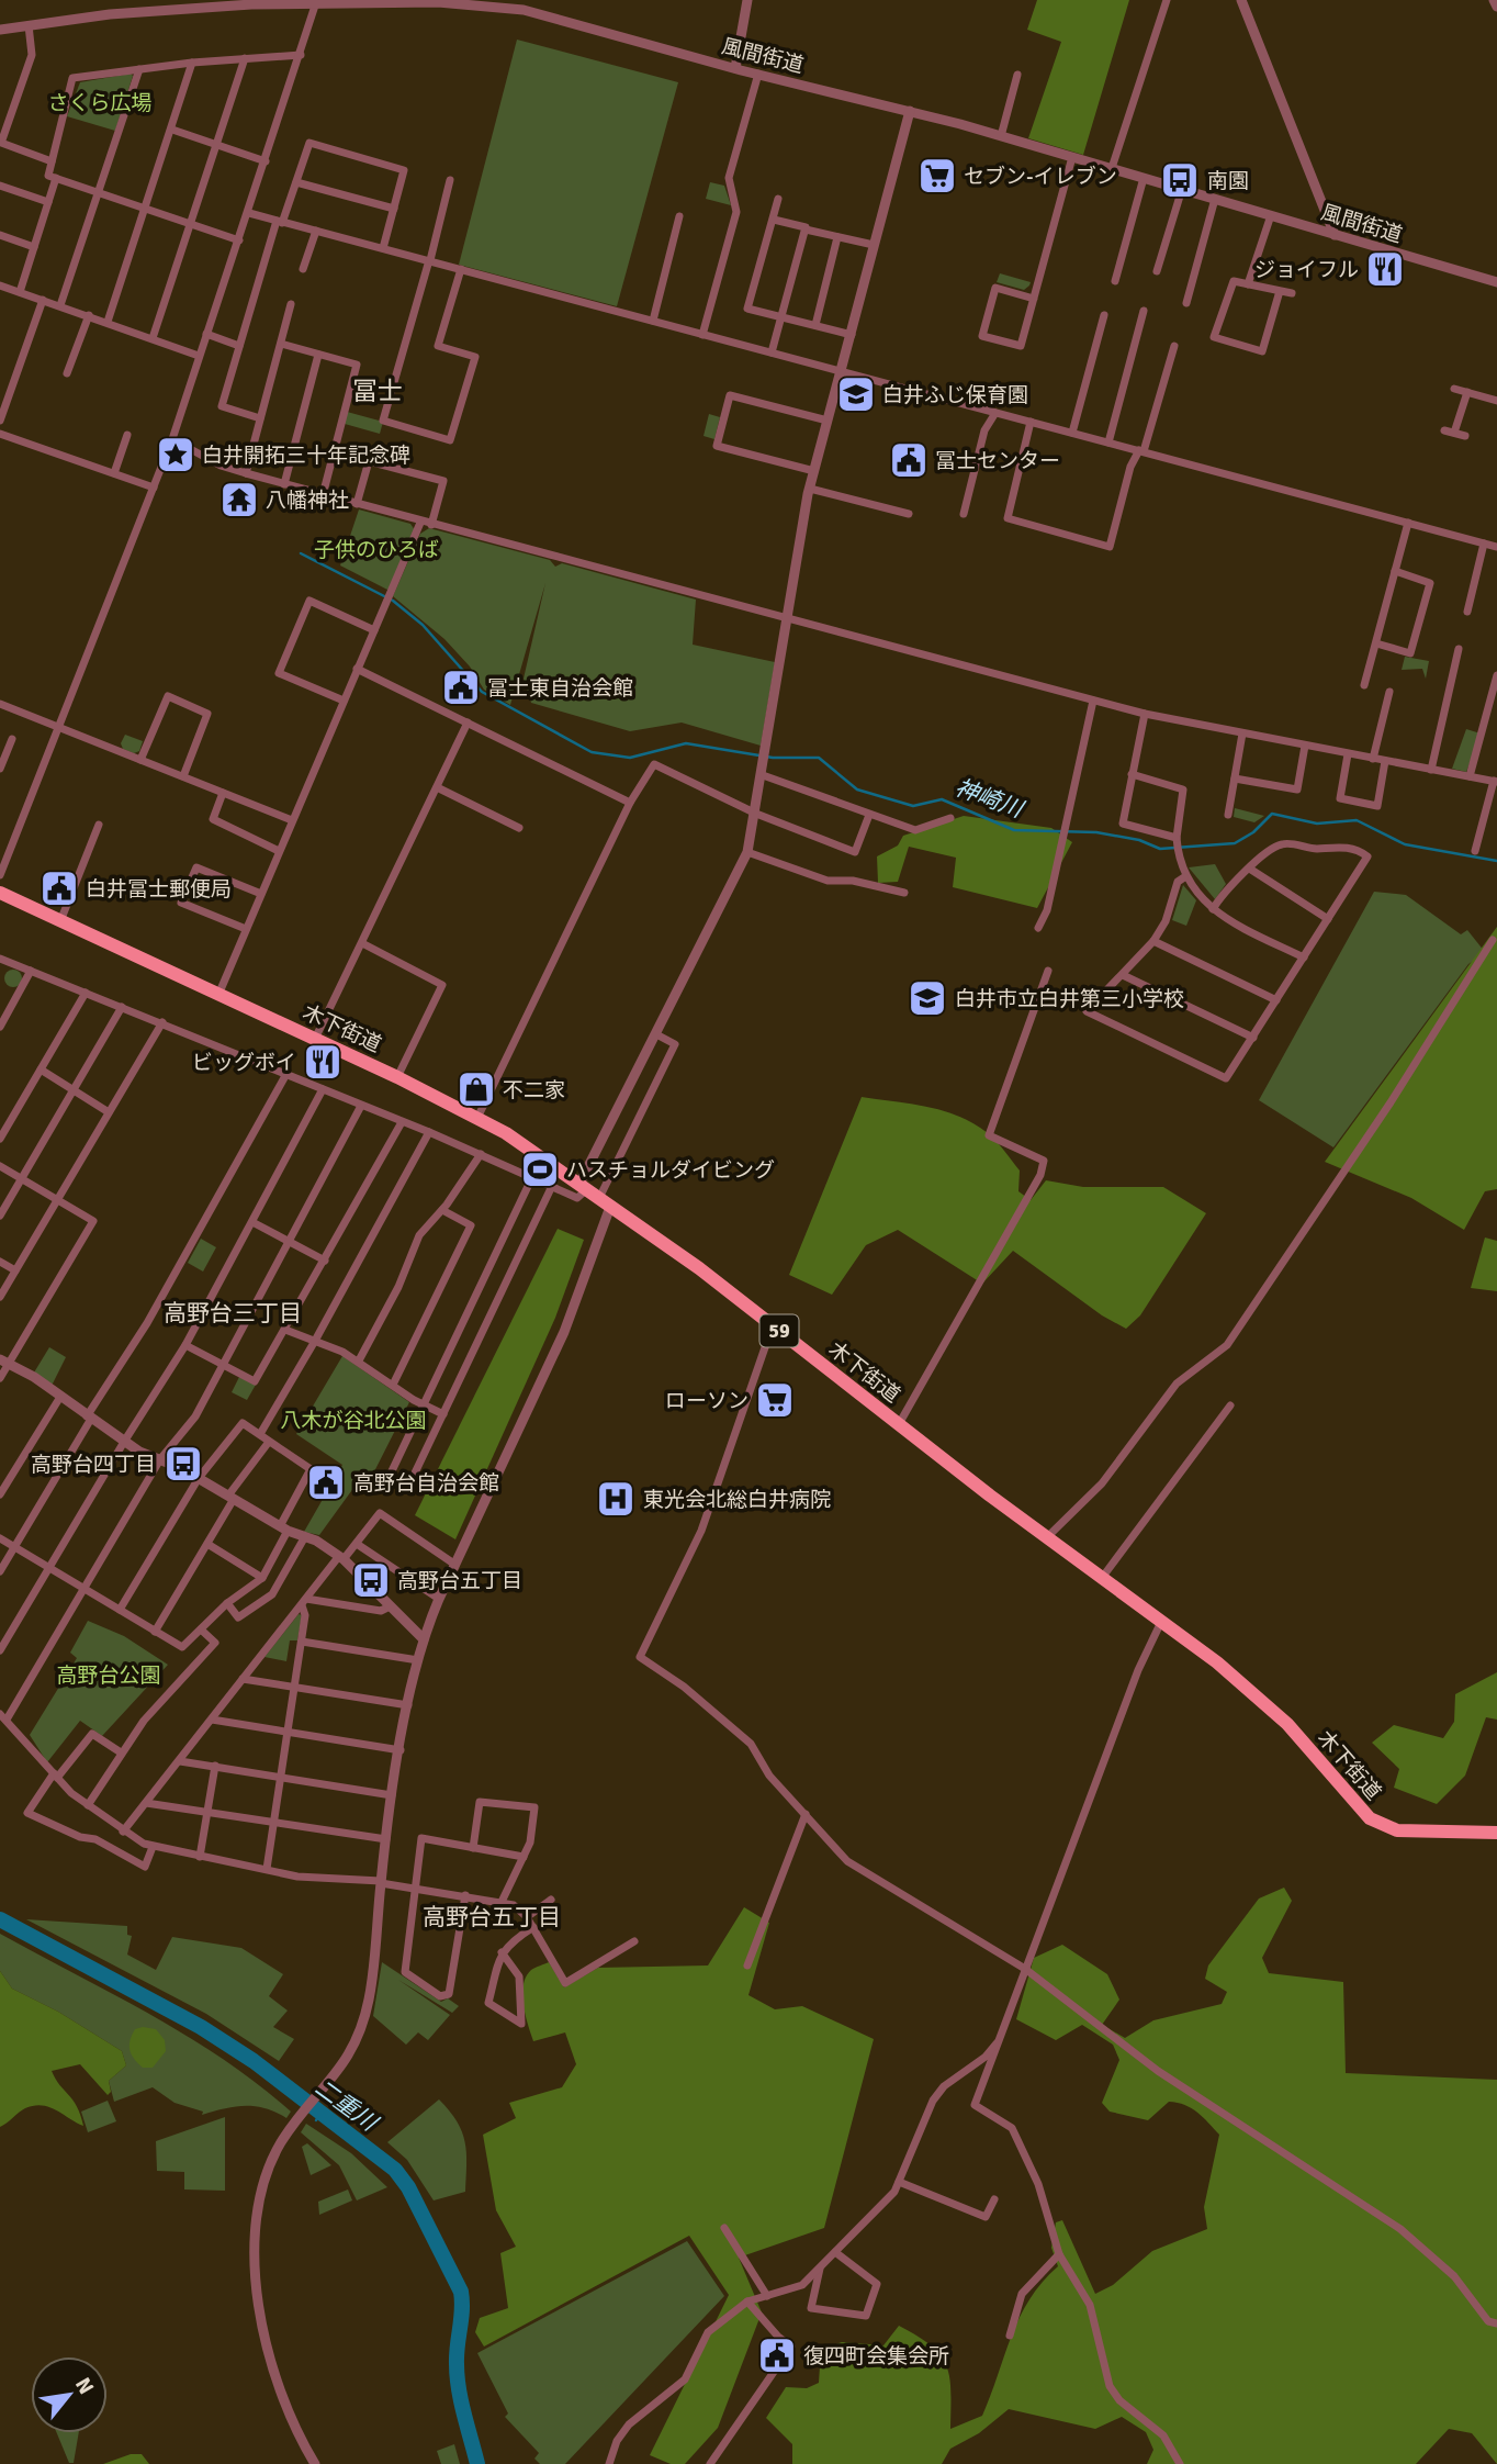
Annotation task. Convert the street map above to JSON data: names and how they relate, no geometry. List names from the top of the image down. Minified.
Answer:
{"streets":{"main road":["木下街道","59"],"street":["風間街道"]},"districts":["冨士","高野台三丁目","高野台五丁目"],"water":["神崎川","二重川"],"parks":["さくら広場","子供のひろば","八木が谷北公園","高野台公園"],"places":{"supermarket":["セブン-イレブン","ローソン"],"bus stop":["南園","高野台四丁目","高野台五丁目"],"restaurant":["ジョイフル","ビッグボイ"],"school or university":["白井ふじ保育園","白井市立白井第三小学校"],"place":["白井開拓三十年記念碑"],"public building":["冨士センター","冨士東自治会館","白井冨士郵便局","高野台自治会館","復四町会集会所"],"temple":["八幡神社"],"shop":["不二家"],"sports":["ハスチョルダイビング"],"hospital":["東光会北総白井病院"]},"north":"top right"}
